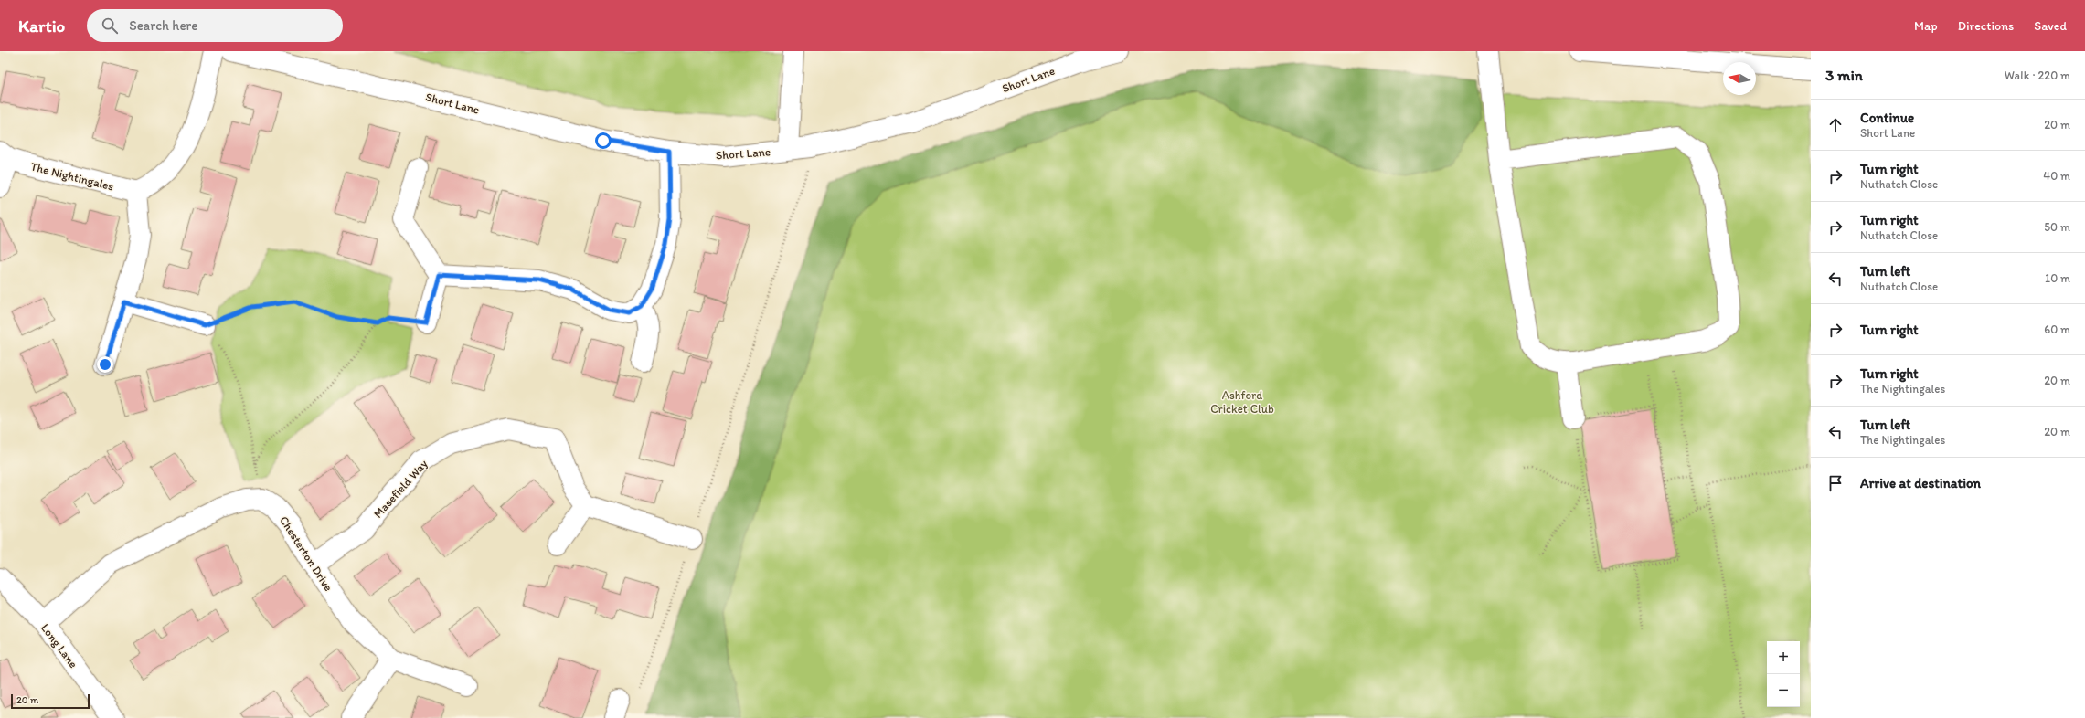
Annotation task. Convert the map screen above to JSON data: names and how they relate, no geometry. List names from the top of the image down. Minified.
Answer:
{"streets":{"street":["Short Lane","The Nightingales","Masefield Way","Chesterton Drive","Long Lane"]},"crossings":[["Masefield Way","Chesterton Drive"]],"parks":["Ashford Cricket Club"],"scale_bar":"20 m","north":"left","page":{"header":"Kartio","search":"Search here","nav":["Map","Directions","Saved"],"heading":["3 min","Walk · 220 m"],"list":[["Continue","Short Lane","20 m"],["Turn right","Nuthatch Close","40 m"],["Turn right","Nuthatch Close","50 m"],["Turn left","Nuthatch Close","10 m"],["Turn right","60 m"],["Turn right","The Nightingales","20 m"],["Turn left","The Nightingales","20 m"],"Arrive at destination"],"map_buttons":["+","−"],"scale":"20 m"}}
